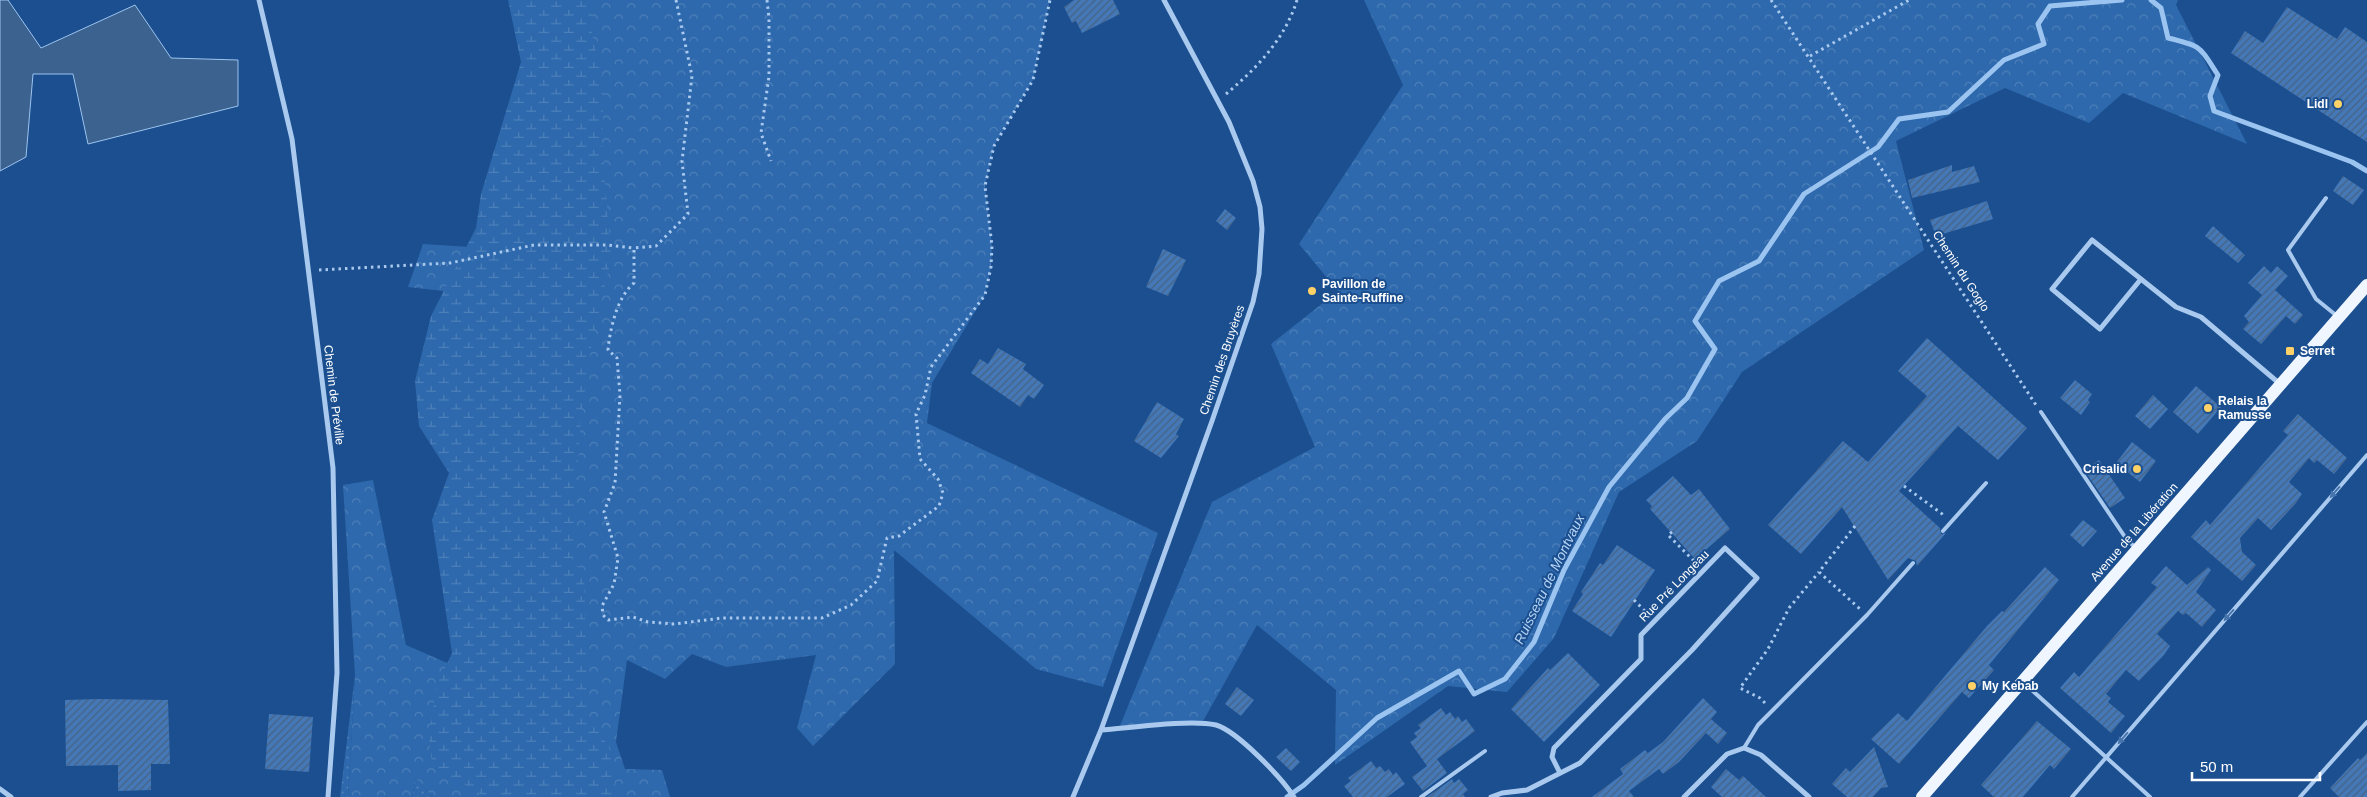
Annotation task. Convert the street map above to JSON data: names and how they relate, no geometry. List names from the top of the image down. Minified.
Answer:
{"streets":{"main road":["Avenue de la Libération"],"street":["Chemin des Bruyères","Chemin de Préville","Rue Pré Longeau"],"path":["Chemin du Goglo"]},"water":["Ruisseau de Montvaux"],"places":{"other":["Lidl","Pavillon de Sainte-Ruffine","Relais la Ramusse","Crisalid","My Kebab"],"transit":["Serret"]},"scale_bar":"50 m"}
